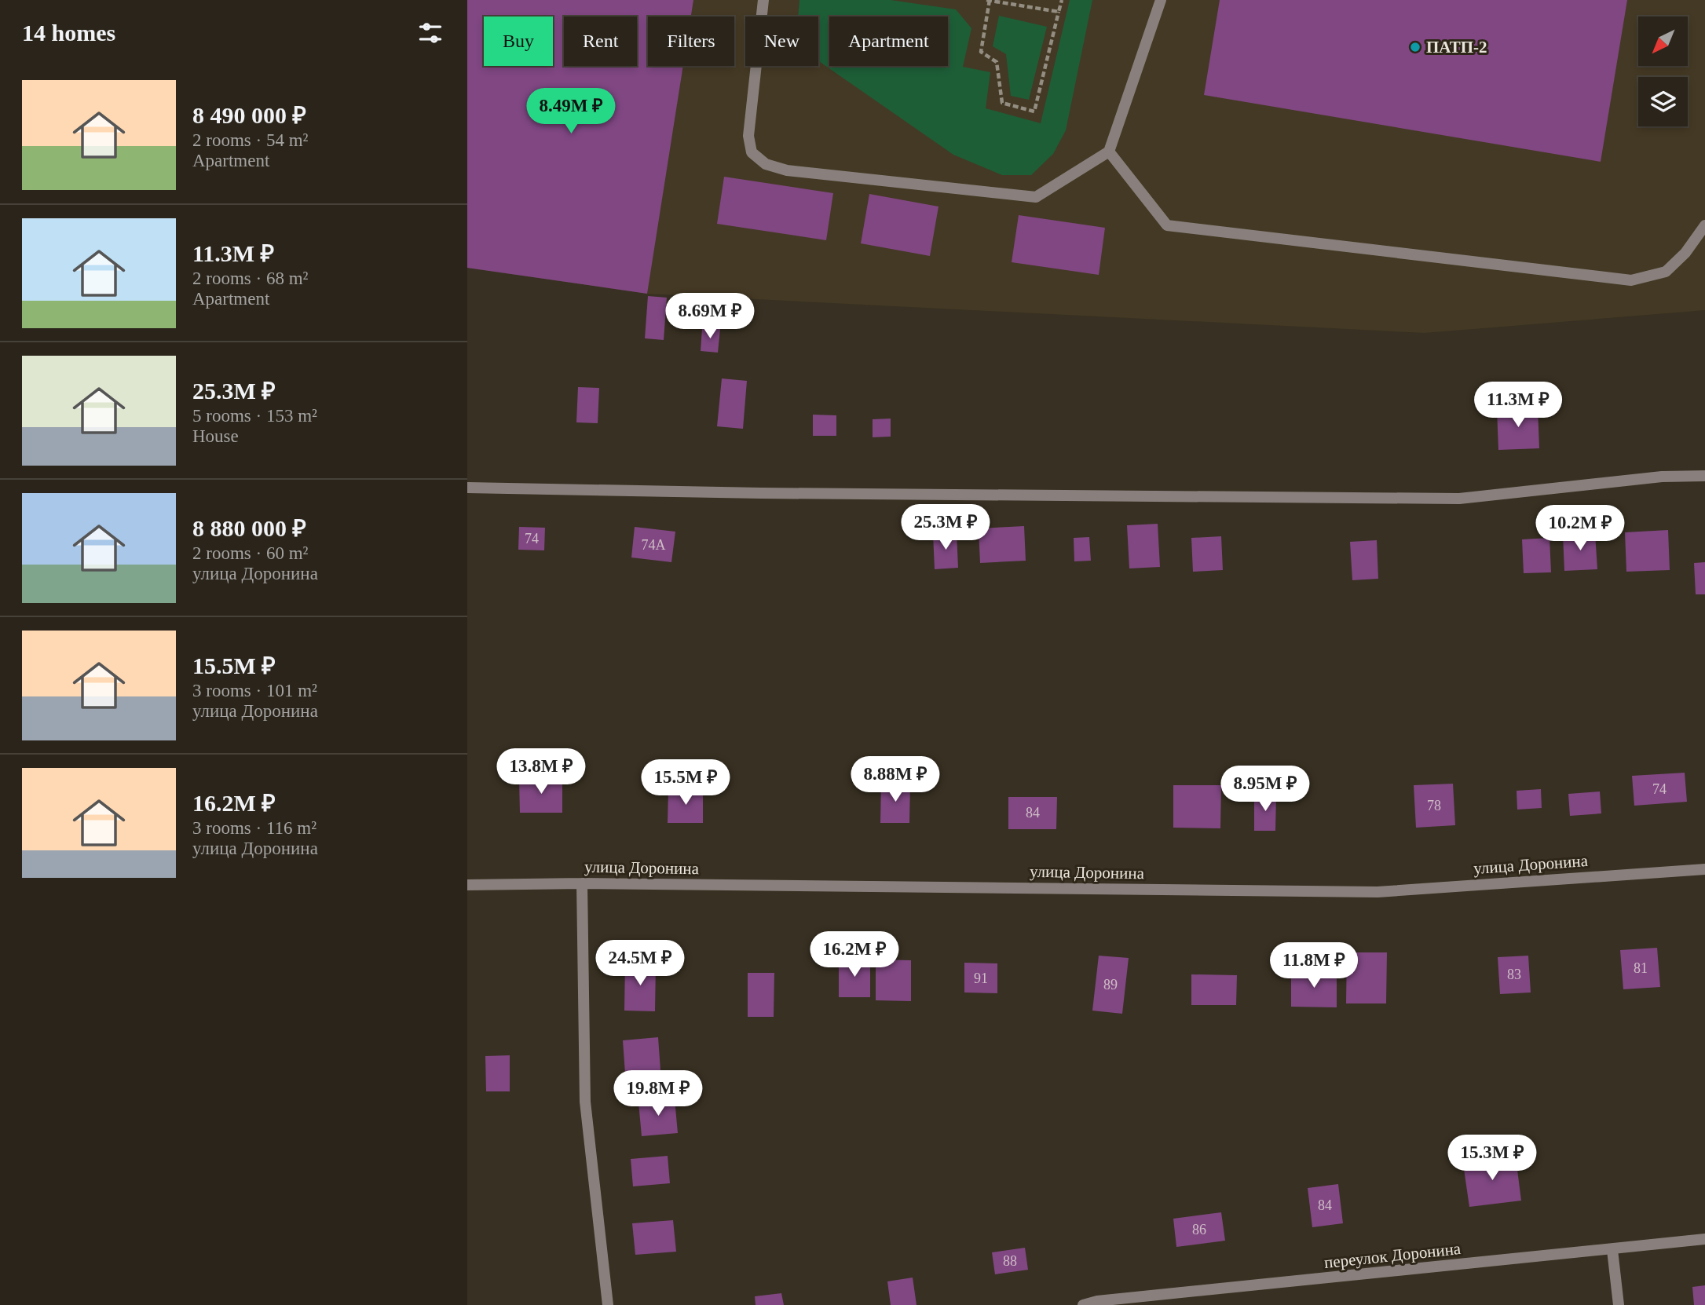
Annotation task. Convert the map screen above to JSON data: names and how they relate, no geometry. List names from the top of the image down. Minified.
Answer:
{"streets":{"street":["улица Доронина","переулок Доронина"]},"places":["ПАТП-2"],"house_numbers":["74","74А","74","78","84","81","83","91","89","84","86","88"],"north":"bottom left","page":{"heading":"14 homes","chip":["Buy","Rent","Filters","New","Apartment"],"list":[{"name":"8 490 000 ₽","note":"2 rooms · 54 m² · Apartment"},{"name":"11.3M ₽","note":"2 rooms · 68 m² · Apartment"},{"name":"25.3M ₽","note":"5 rooms · 153 m² · House"},{"name":"8 880 000 ₽","note":"2 rooms · 60 m² · улица Доронина"},{"name":"15.5M ₽","note":"3 rooms · 101 m² · улица Доронина"},{"name":"16.2M ₽","note":"3 rooms · 116 m² · улица Доронина"}],"price":["8.49M ₽","8.69M ₽","11.3M ₽","25.3M ₽","10.2M ₽","13.8M ₽","8.88M ₽","15.5M ₽","8.95M ₽","16.2M ₽","24.5M ₽","11.8M ₽","19.8M ₽","15.3M ₽"]}}
